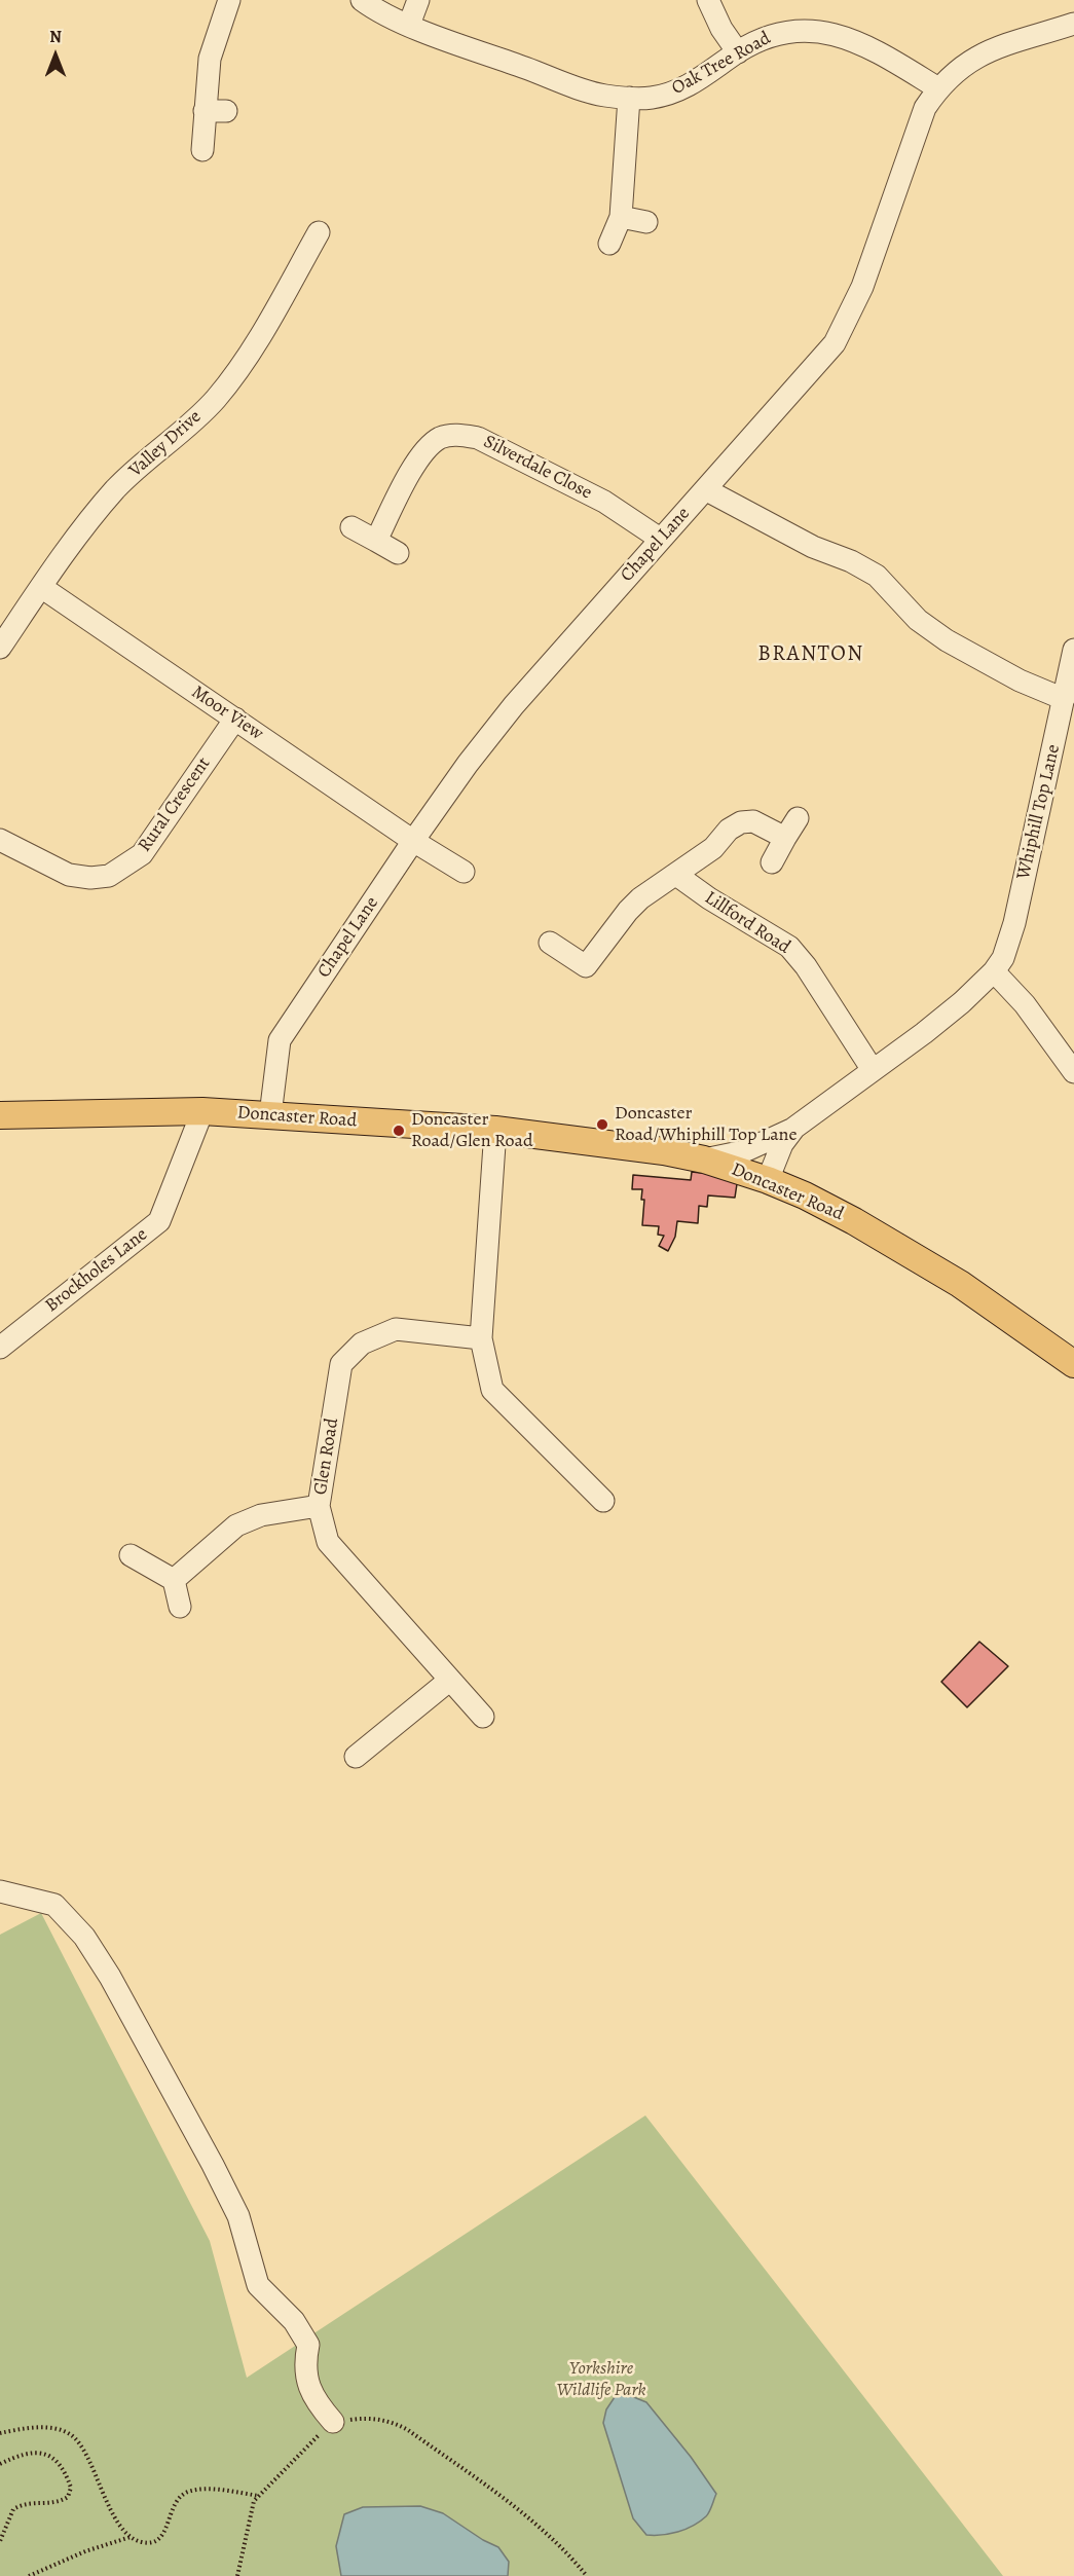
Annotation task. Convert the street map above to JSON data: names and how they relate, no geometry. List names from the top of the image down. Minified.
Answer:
{"streets":{"main road":["Doncaster Road"],"street":["Oak Tree Road","Valley Drive","Silverdale Close","Chapel Lane","Moor View","Rural Crescent","Whiphill Top Lane","Lillford Road","Brockholes Lane","Glen Road"]},"crossings":[["Oak Tree Road","Chapel Lane"],["Valley Drive","Moor View"],["Silverdale Close","Chapel Lane"],["Chapel Lane","Moor View"],["Chapel Lane","Doncaster Road"],["Moor View","Rural Crescent"],["Whiphill Top Lane","Lillford Road"],["Whiphill Top Lane","Doncaster Road"],["Doncaster Road","Brockholes Lane"]],"districts":["BRANTON"],"parks":["Yorkshire Wildlife Park"],"places":["Doncaster Road/Whiphill Top Lane","Doncaster Road/Glen Road"],"north":"top"}
